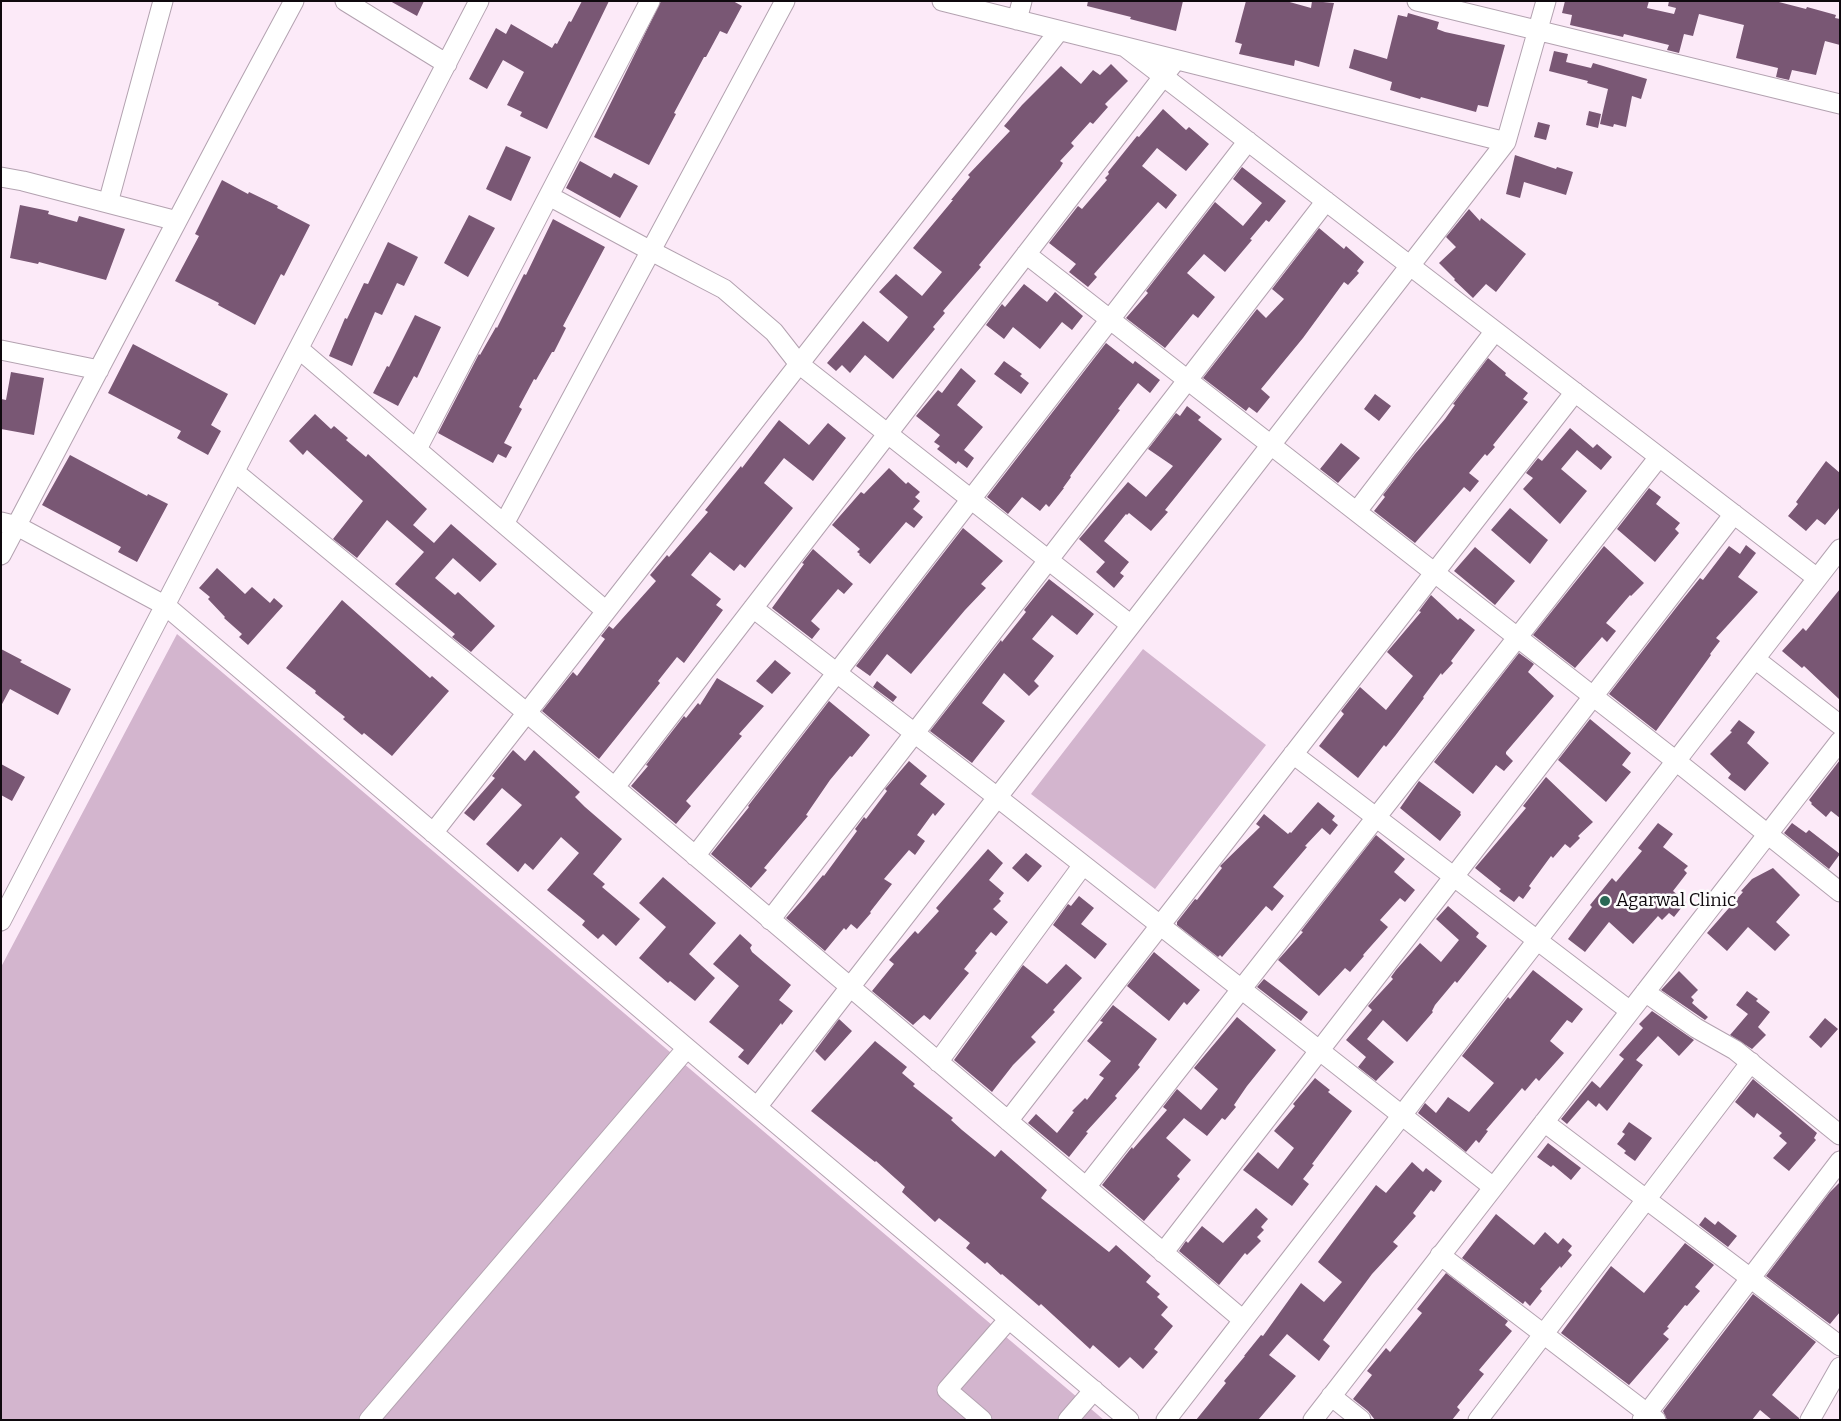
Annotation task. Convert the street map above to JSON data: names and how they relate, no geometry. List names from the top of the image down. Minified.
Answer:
{"places":["Agarwal Clinic"]}
